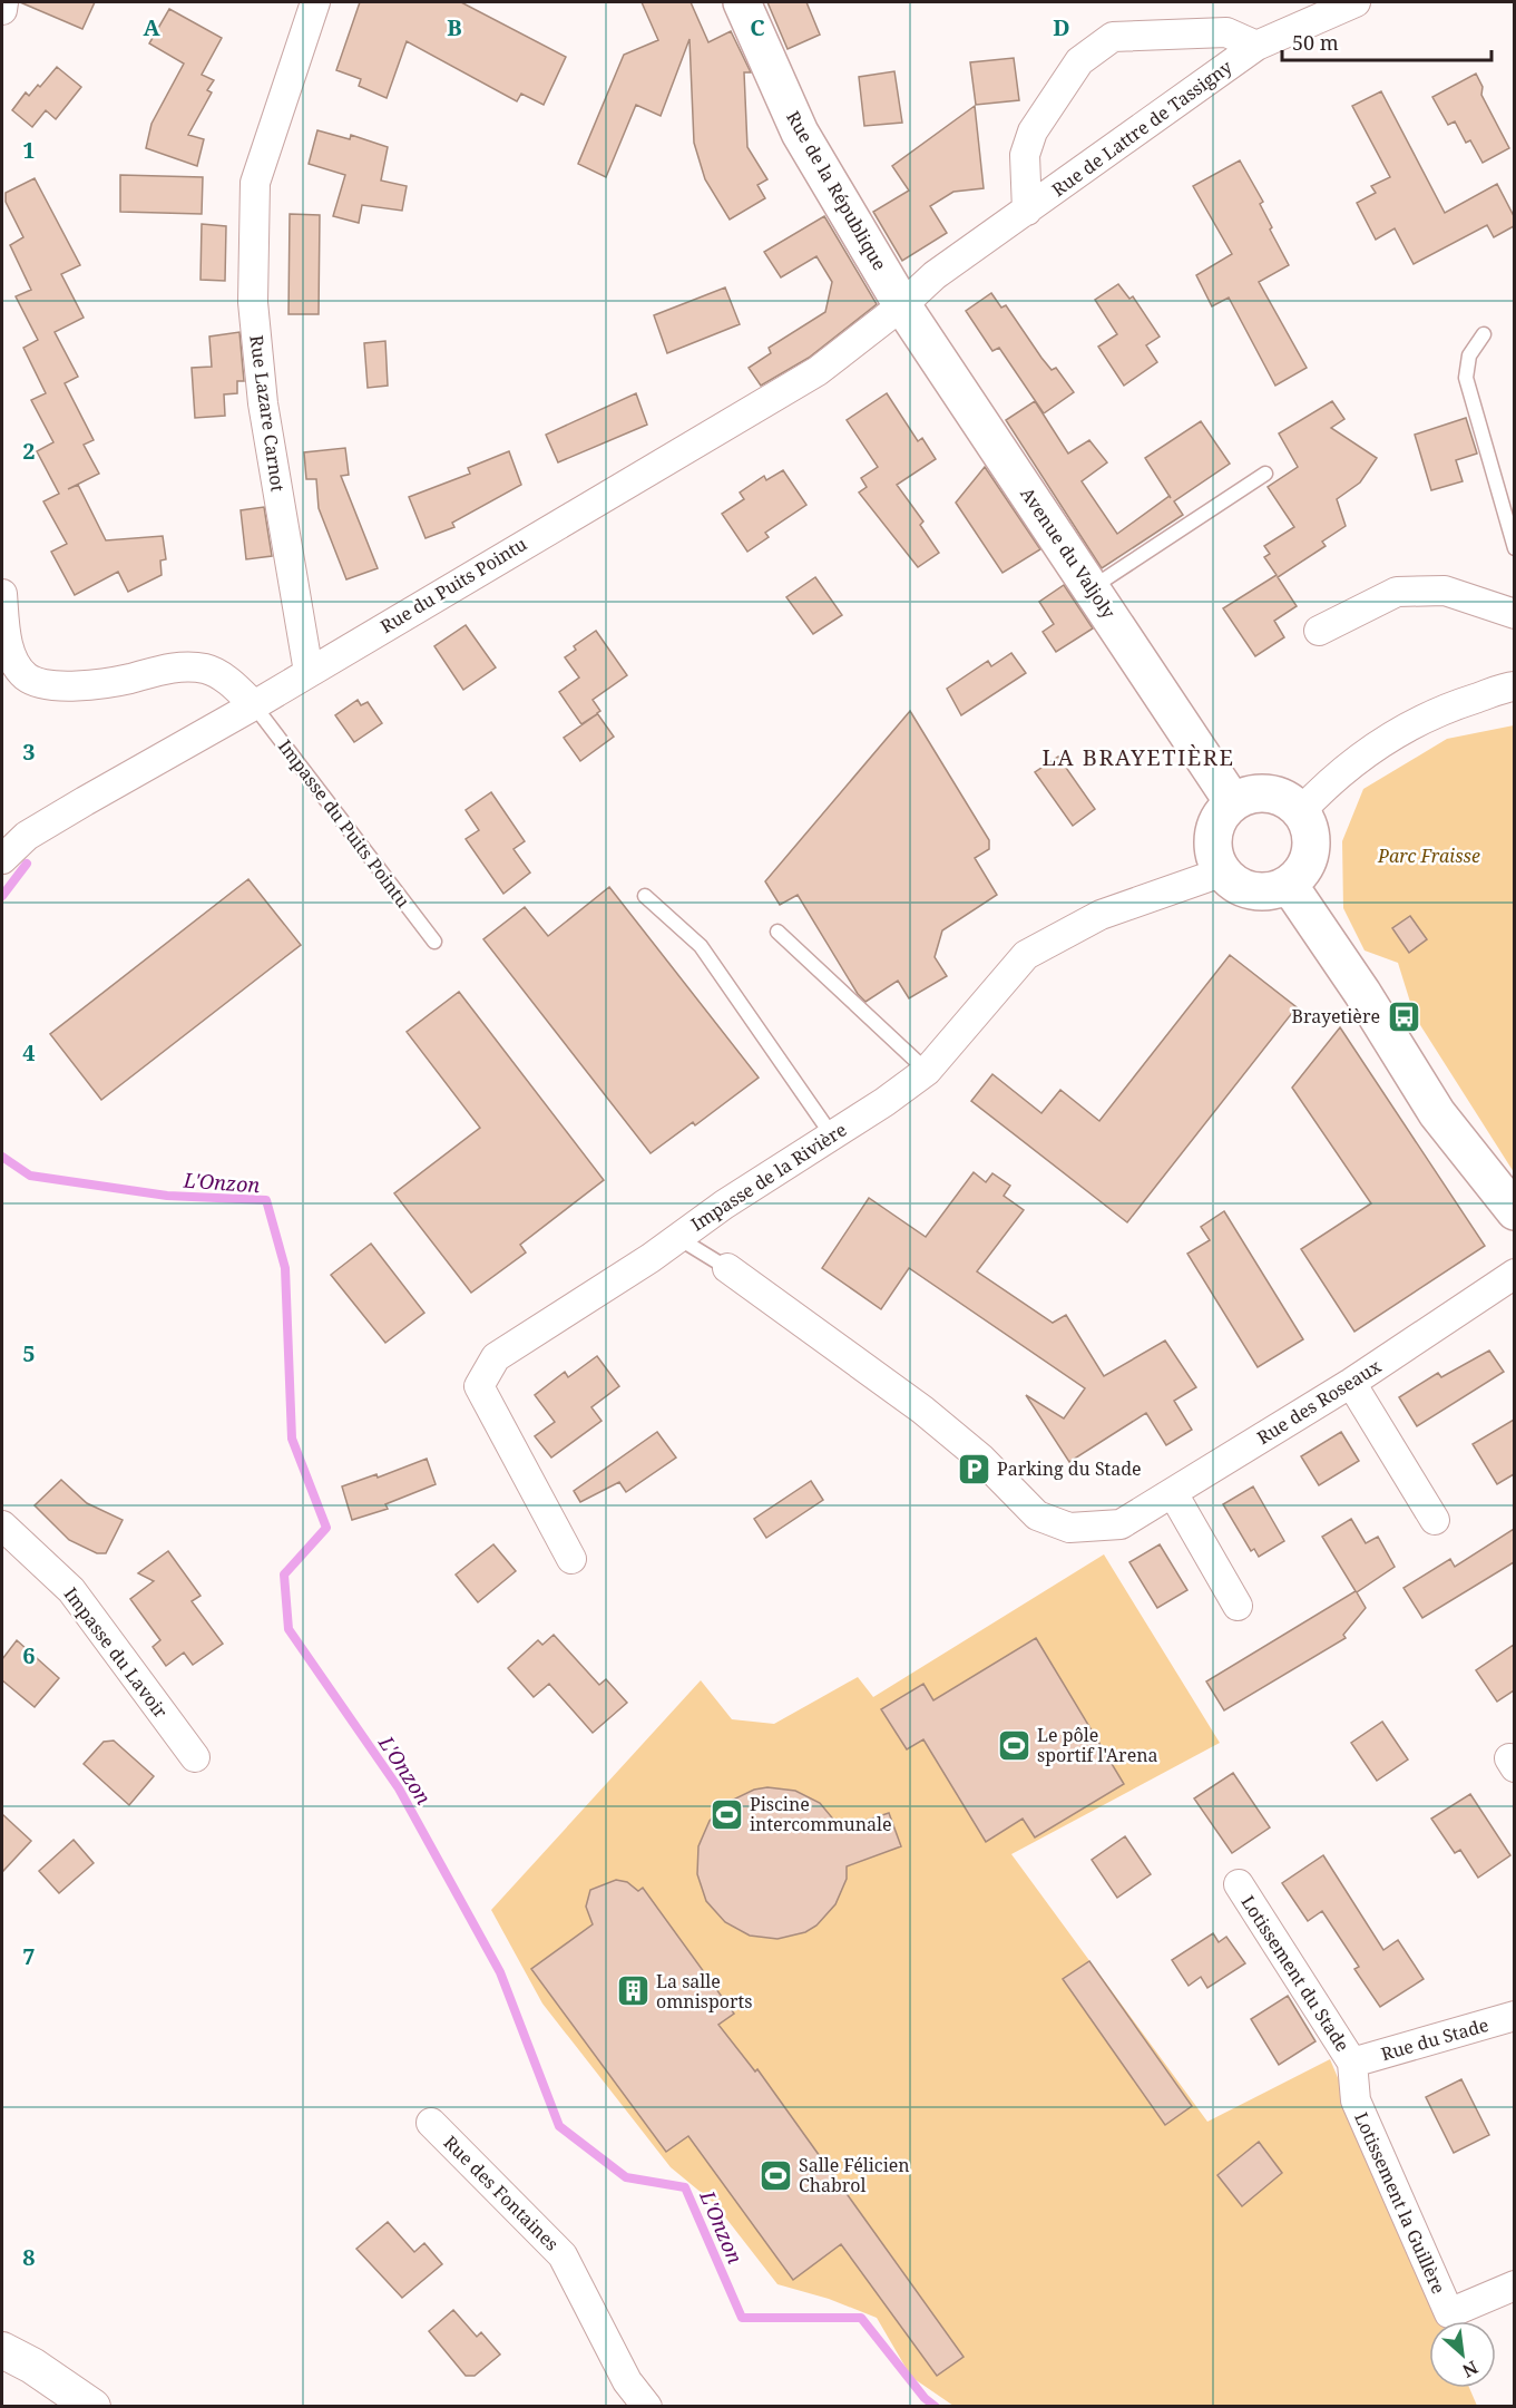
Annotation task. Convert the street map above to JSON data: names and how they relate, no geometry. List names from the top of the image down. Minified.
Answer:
{"streets":{"main road":["Rue de la République","Avenue du Valjoly"],"street":["Rue de Lattre de Tassigny","Rue Lazare Carnot","Rue du Puits Pointu","Impasse de la Rivière","Rue des Roseaux","Impasse du Lavoir","Lotissement du Stade","Rue du Stade","Rue des Fontaines","Lotissement la Guillère"],"lane":["Impasse du Puits Pointu"]},"crossings":[["Rue de Lattre de Tassigny","Rue de la République"],["Rue de Lattre de Tassigny","Avenue du Valjoly"],["Rue de Lattre de Tassigny","Rue du Puits Pointu"],["Rue de la République","Avenue du Valjoly"],["Rue de la République","Rue du Puits Pointu"],["Rue Lazare Carnot","Rue du Puits Pointu"],["Avenue du Valjoly","Rue du Puits Pointu"],["Avenue du Valjoly","Impasse de la Rivière"],["Rue du Puits Pointu","Impasse du Puits Pointu"],["Lotissement du Stade","Rue du Stade"],["Lotissement du Stade","Lotissement la Guillère"],["Rue du Stade","Lotissement la Guillère"]],"districts":["LA BRAYETIÈRE"],"water":["L'Onzon"],"parks":["Parc Fraisse"],"places":{"bus stop":["Brayetière"],"parking":["Parking du Stade"],"sports":["Le pôle sportif l'Arena","Piscine intercommunale","Salle Félicien Chabrol"],"building":["La salle omnisports"]},"scale_bar":"50 m","north":"bottom right","grid":{"columns":["A","B","C","D"],"rows":["1","2","3","4","5","6","7","8"]}}
